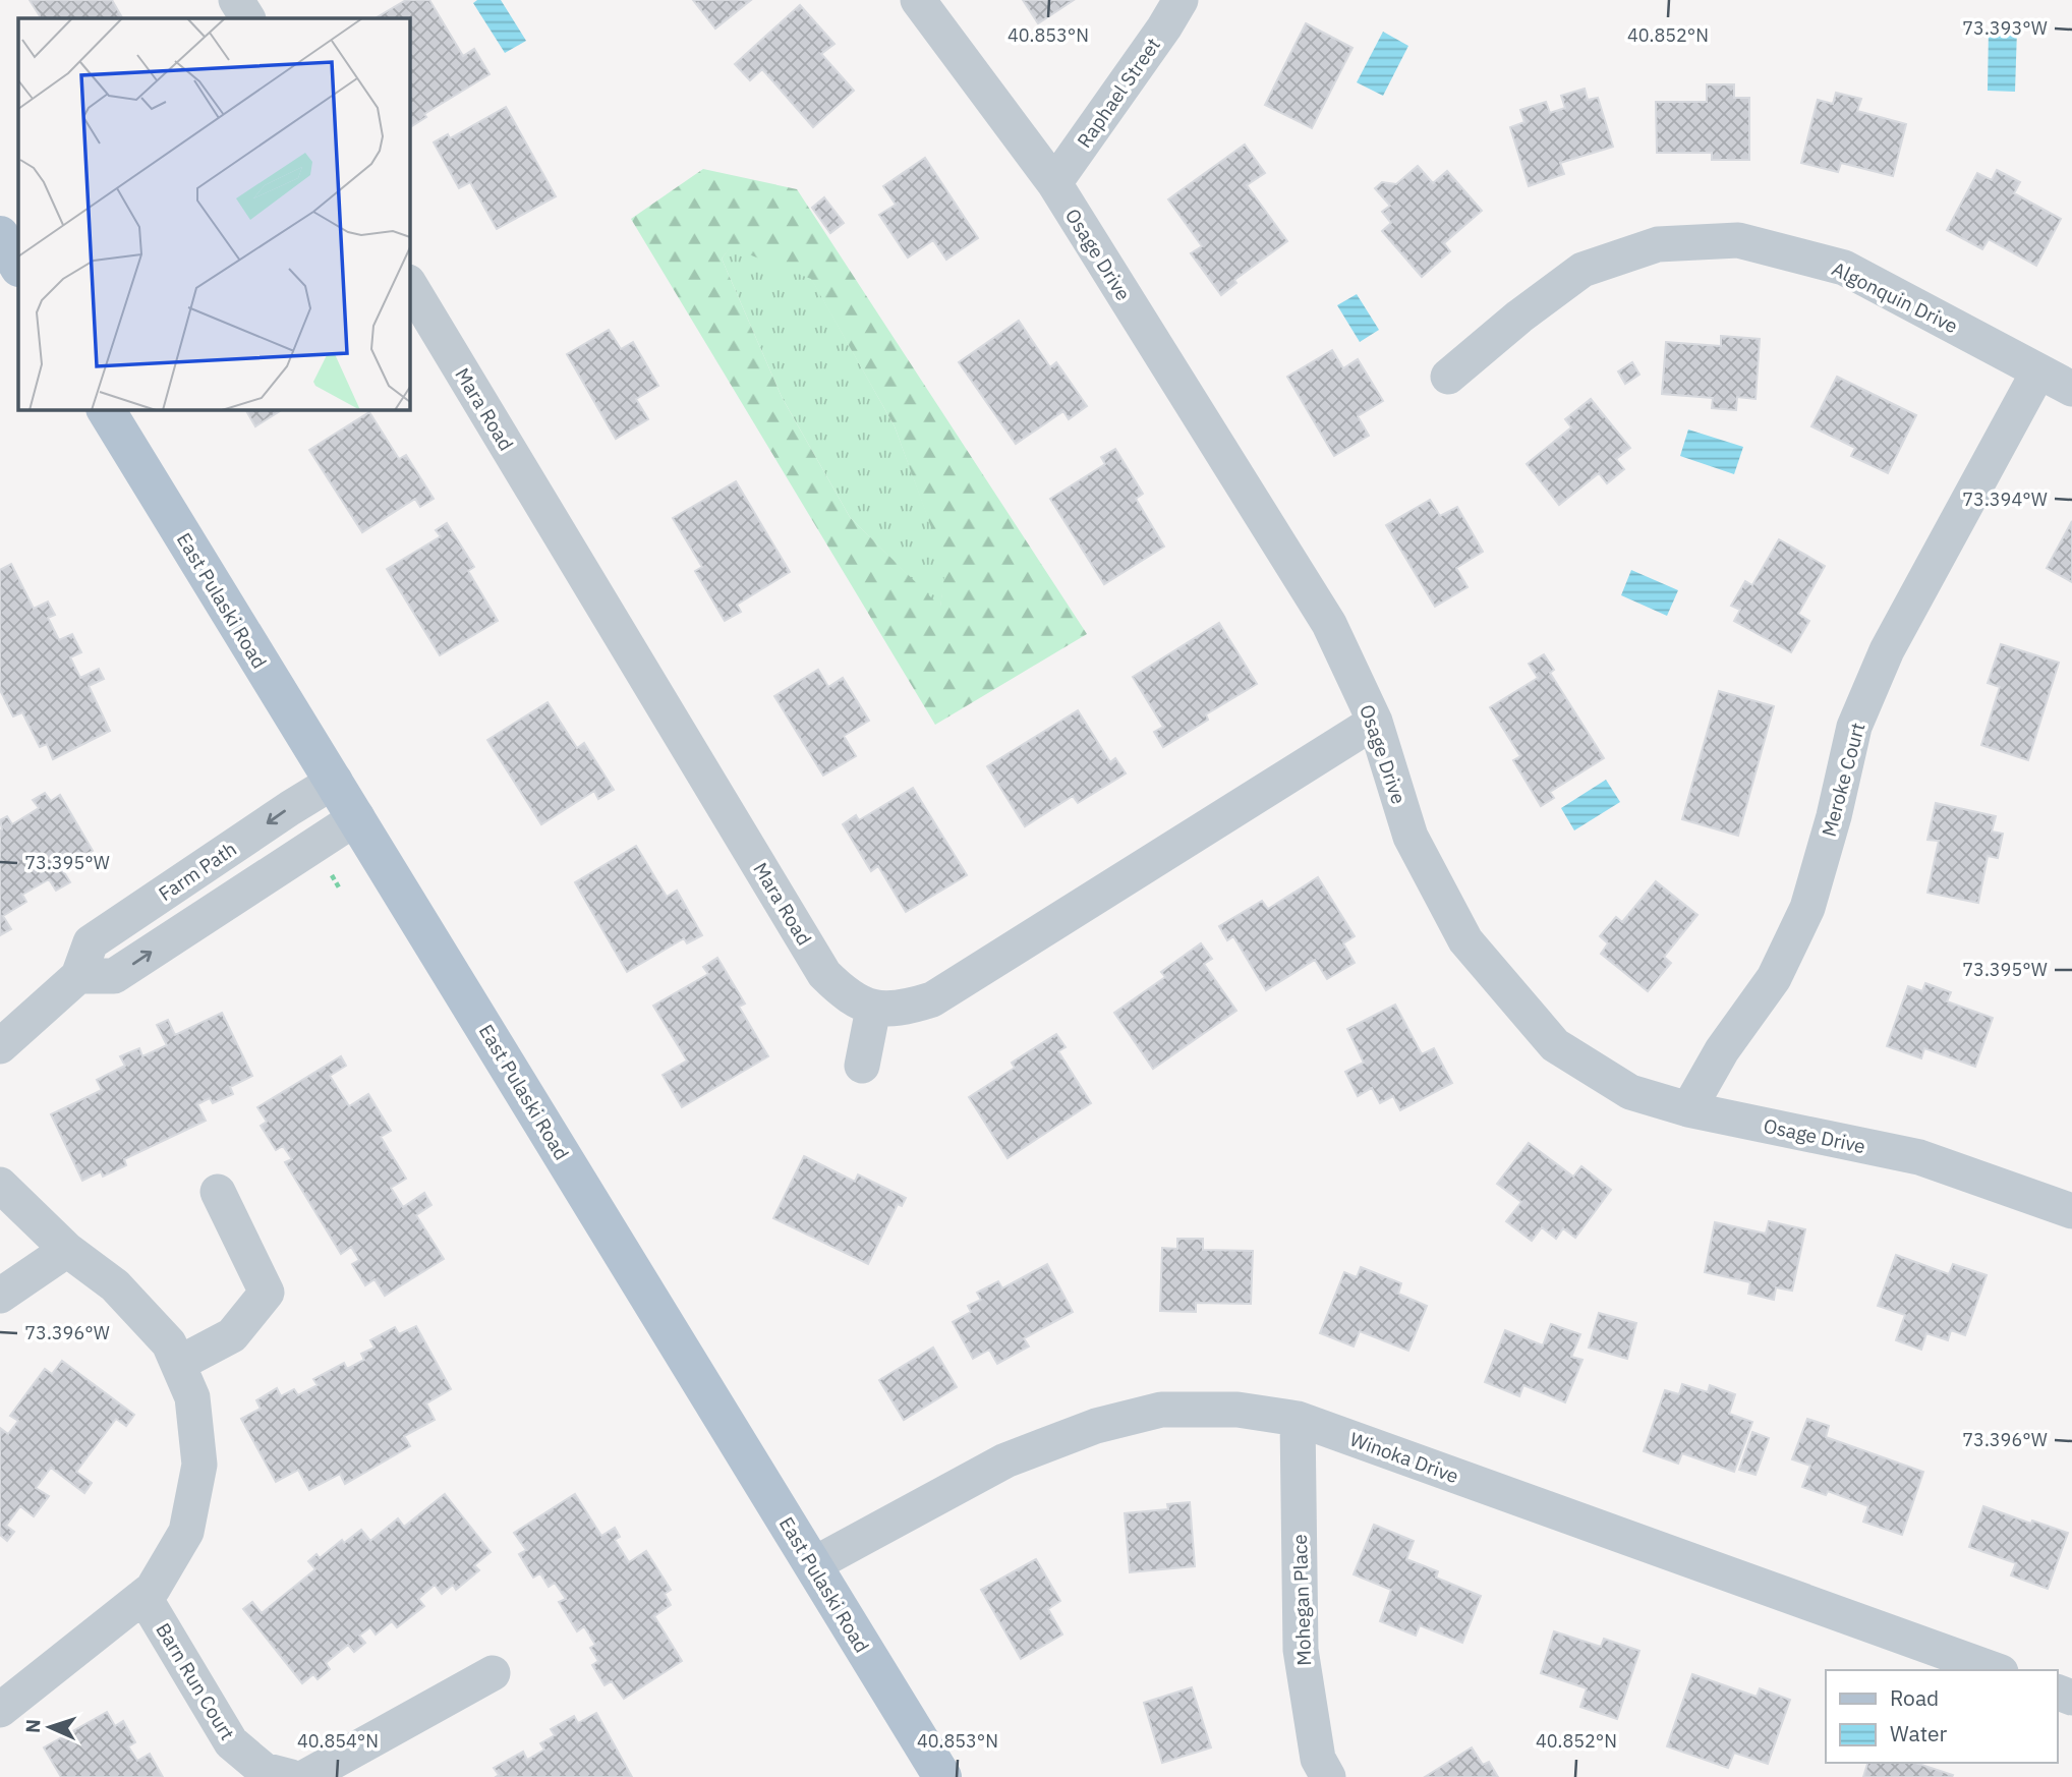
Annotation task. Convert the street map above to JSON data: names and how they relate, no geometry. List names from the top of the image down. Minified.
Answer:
{"streets":{"main road":["East Pulaski Road"],"street":["Raphael Street","Osage Drive","Algonquin Drive","Mara Road","Meroke Court","Farm Path","Winoka Drive","Mohegan Place","Barn Run Court"]},"crossings":[["Raphael Street","Osage Drive"],["Osage Drive","Meroke Court"],["Algonquin Drive","Meroke Court"],["East Pulaski Road","Farm Path"],["East Pulaski Road","Winoka Drive"],["Winoka Drive","Mohegan Place"]],"legend":["Road","Water"],"north":"left","coordinates":["73.393°W","40.853°N","40.852°N","73.394°W","73.395°W","73.396°W","40.854°N"]}
